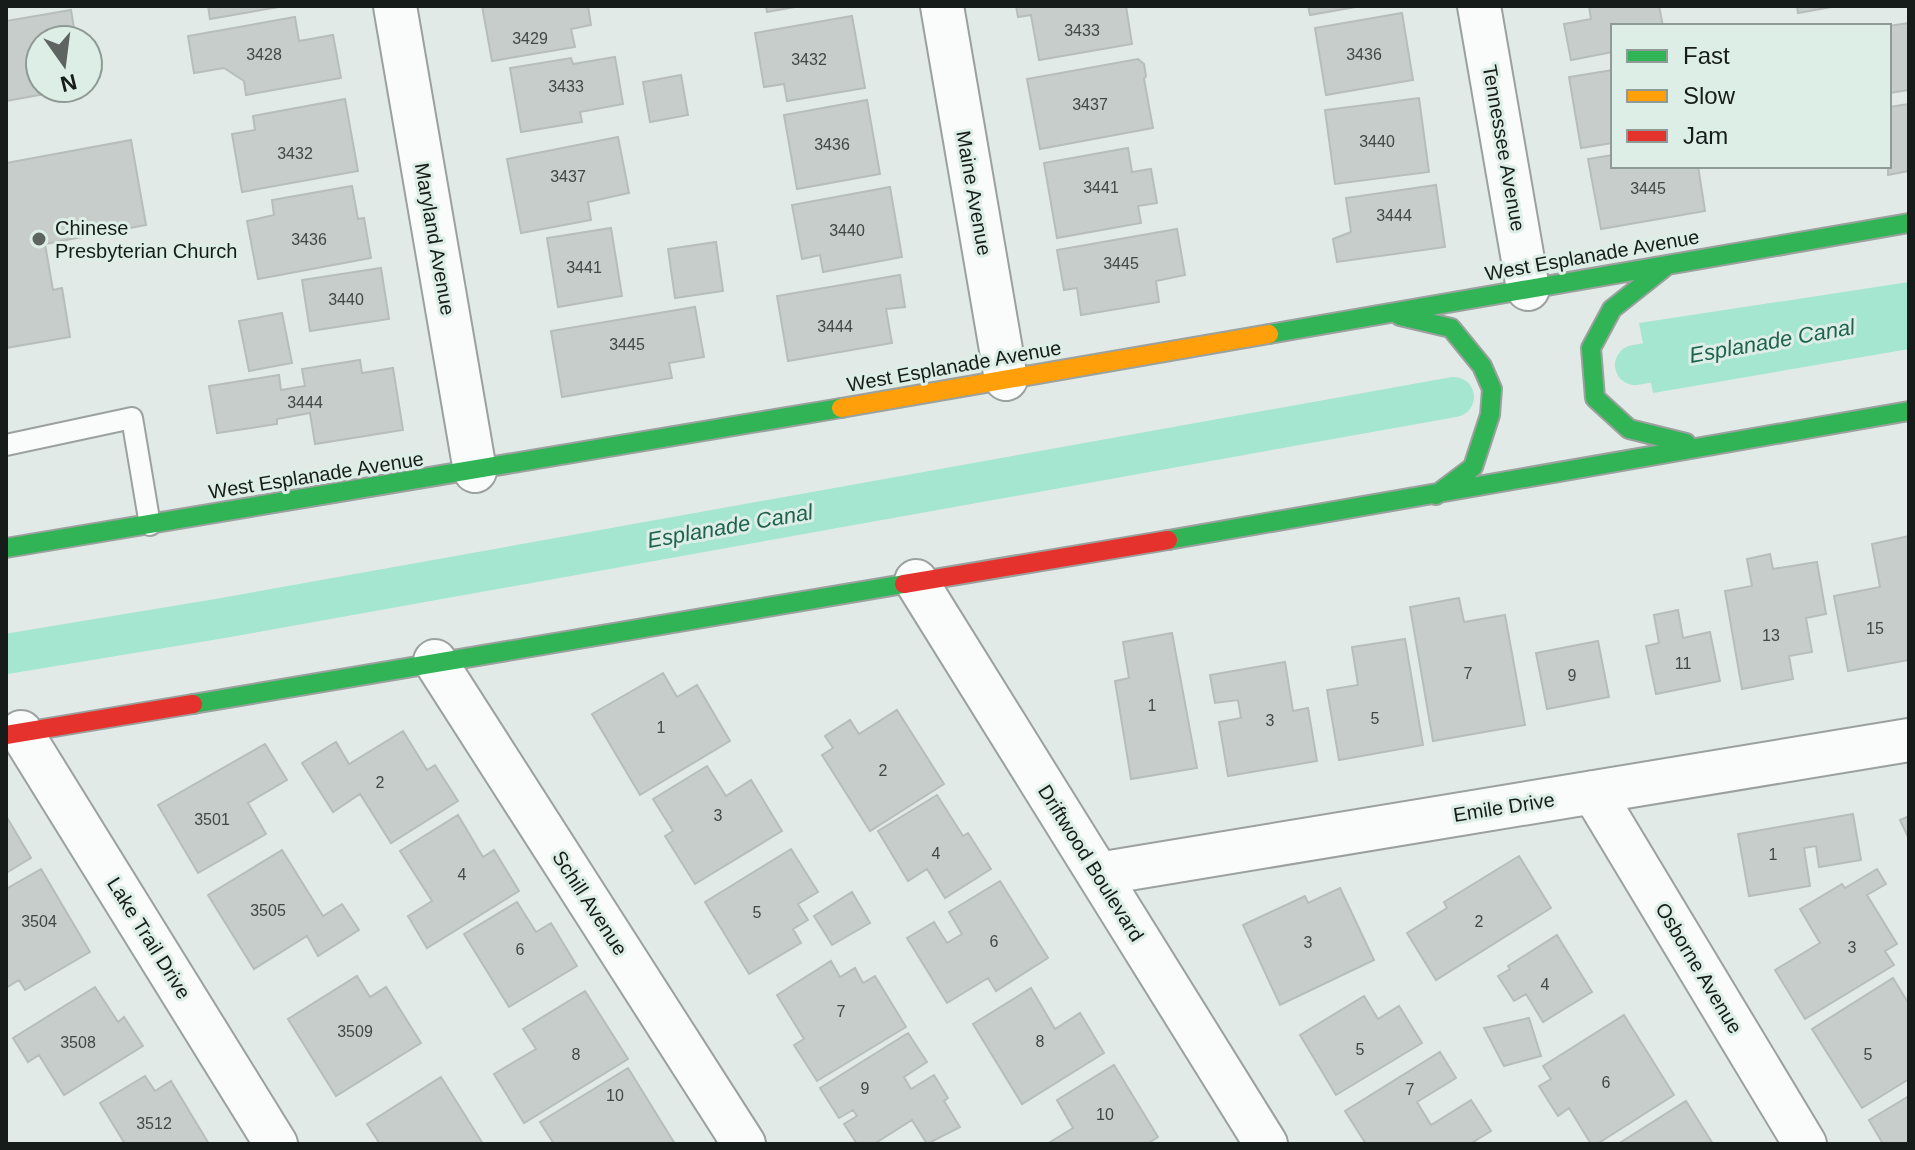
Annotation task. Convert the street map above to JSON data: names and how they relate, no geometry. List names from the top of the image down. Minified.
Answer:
{"streets":{"main road":["West Esplanade Avenue"],"street":["Tennessee Avenue","Maine Avenue","Maryland Avenue","Emile Drive","Driftwood Boulevard","Schill Avenue","Lake Trail Drive","Osborne Avenue"]},"crossings":[["Tennessee Avenue","West Esplanade Avenue"],["Maine Avenue","West Esplanade Avenue"],["Maryland Avenue","West Esplanade Avenue"],["Emile Drive","Driftwood Boulevard"],["Emile Drive","Osborne Avenue"]],"water":["Esplanade Canal"],"places":["Chinese Presbyterian Church"],"house_numbers":["3433","3429","3428","3436","3432","3433","3437","3440","3436","3432","3437","3441","3445","3444","3440","3436","3445","3441","3440","3444","3445","3444","15","13","11","7","9","1","5","3","1","2","2","3","3501","4","1","4","3505","5","3504","2","6","3","3","6","4","7","3509","8","3508","5","8","5","6","9","7","10","10","3512"],"legend":["Fast","Slow","Jam"],"north":"bottom"}
